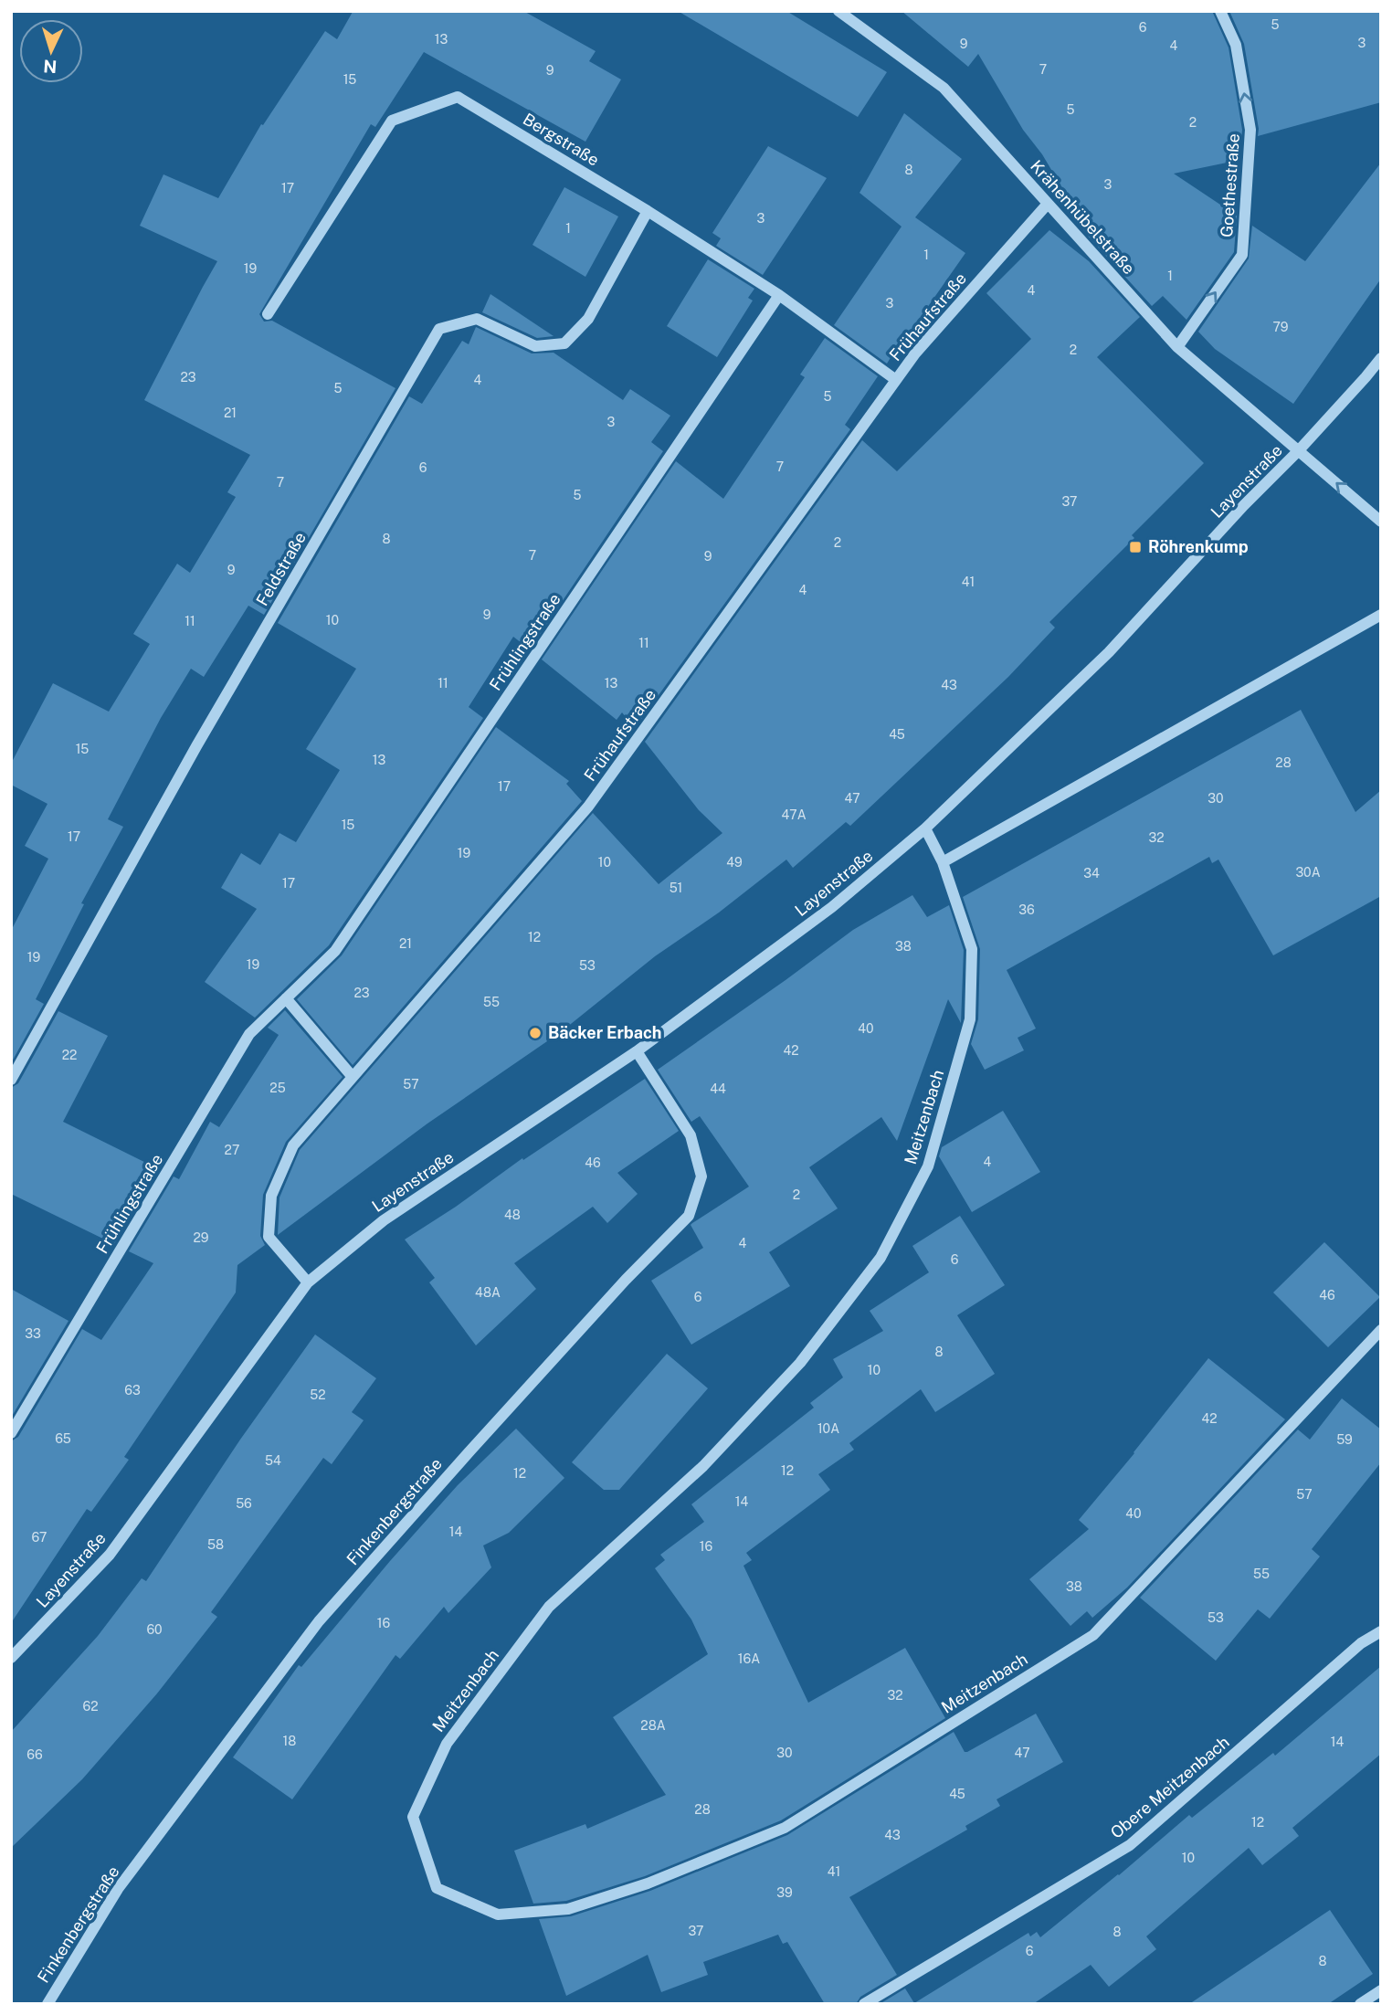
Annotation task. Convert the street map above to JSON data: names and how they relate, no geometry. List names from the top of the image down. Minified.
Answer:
{"streets":{"street":["Bergstraße","Goethestraße","Krähenhübelstraße","Frühaufstraße","Layenstraße","Feldstraße","Frühlingstraße","Meitzenbach","Finkenbergstraße","Obere Meitzenbach"]},"crossings":[["Bergstraße","Frühaufstraße"],["Bergstraße","Feldstraße"],["Bergstraße","Frühlingstraße"],["Goethestraße","Krähenhübelstraße"],["Krähenhübelstraße","Frühaufstraße"],["Krähenhübelstraße","Layenstraße"],["Frühaufstraße","Layenstraße"],["Layenstraße","Finkenbergstraße"]],"one_way":["Goethestraße"],"places":{"transit":["Röhrenkump"],"other":["Bäcker Erbach"]},"house_numbers":["5","6","13","3","9","4","7","9","15","5","2","8","3","17","3","1","1","19","1","4","3","79","2","23","4","5","5","21","3","7","6","7","5","37","8","2","7","9","9","41","4","9","10","11","11","11","13","43","45","15","13","28","17","47","30","47A","15","17","32","19","10","49","30A","34","17","51","36","12","21","38","19","19","53","23","55","40","42","22","57","25","44","27","4","46","2","48","29","4","6","48A","46","6","33","8","10","63","52","42","10A","65","59","54","12","12","57","14","56","40","14","67","58","16","55","38","53","16","60","16A","32","62","28A","18","14","30","47","66","45","28","12","43","10","41","39","37","8","6","8"],"north":"bottom"}
